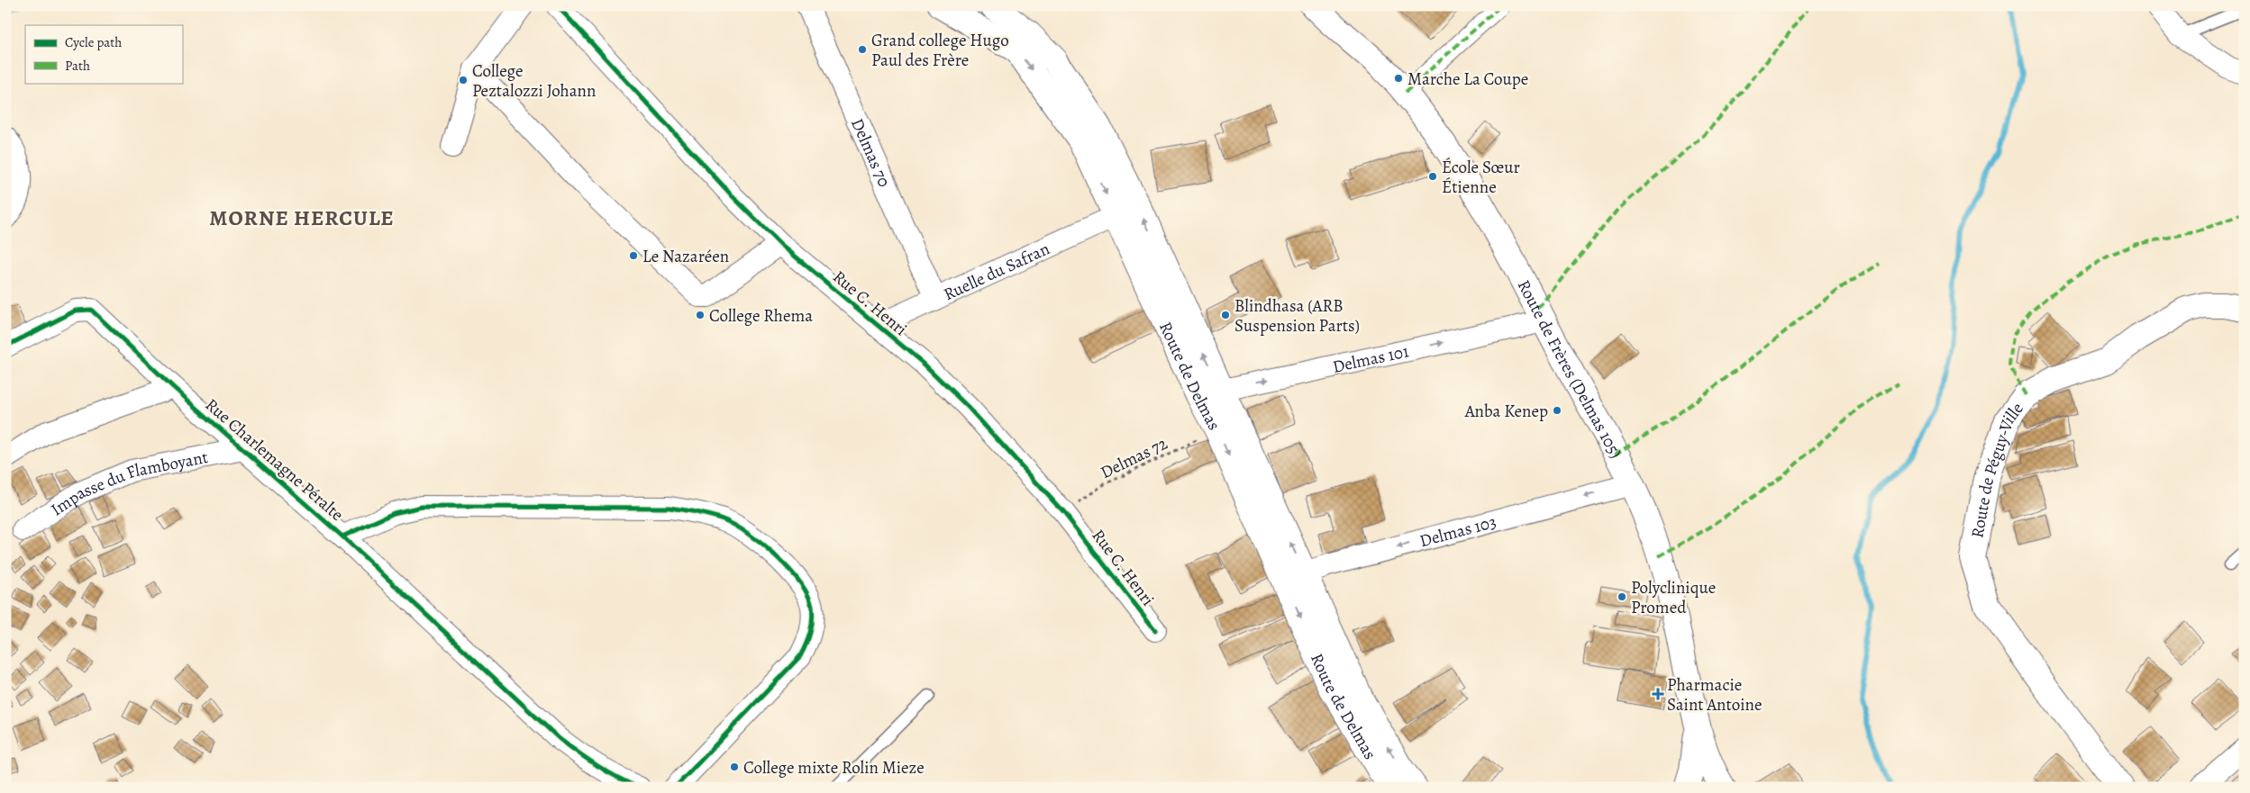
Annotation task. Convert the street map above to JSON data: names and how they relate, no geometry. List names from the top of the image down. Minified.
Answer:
{"streets":{"main road":["Route de Frères (Delmas 105)","Route de Delmas","Route de Péguy-Ville"],"street":["Delmas 70","Ruelle du Safran","Rue C. Henri","Delmas 101","Rue Charlemagne Péralte","Impasse du Flamboyant","Delmas 103"],"path":["Delmas 72"]},"crossings":[["Delmas 70","Ruelle du Safran"],["Ruelle du Safran","Rue C. Henri"],["Ruelle du Safran","Route de Delmas"],["Rue C. Henri","Delmas 72"],["Delmas 101","Route de Frères (Delmas 105)"],["Delmas 101","Route de Delmas"],["Route de Frères (Delmas 105)","Delmas 103"],["Route de Delmas","Delmas 72"],["Route de Delmas","Delmas 103"],["Rue Charlemagne Péralte","Impasse du Flamboyant"]],"one_way":["Delmas 101","Delmas 103"],"districts":["MORNE HERCULE"],"places":{"other":["Grand college Hugo Paul des Frère","Marche La Coupe","College Peztalozzi Johann","École Sœur Étienne","Le Nazaréen","College Rhema","Blindhasa (ARB Suspension Parts)","Anba Kenep","Polyclinique Promed","College mixte Rolin Mieze"],"health":["Pharmacie Saint Antoine"]},"legend":["Cycle path","Path"]}
